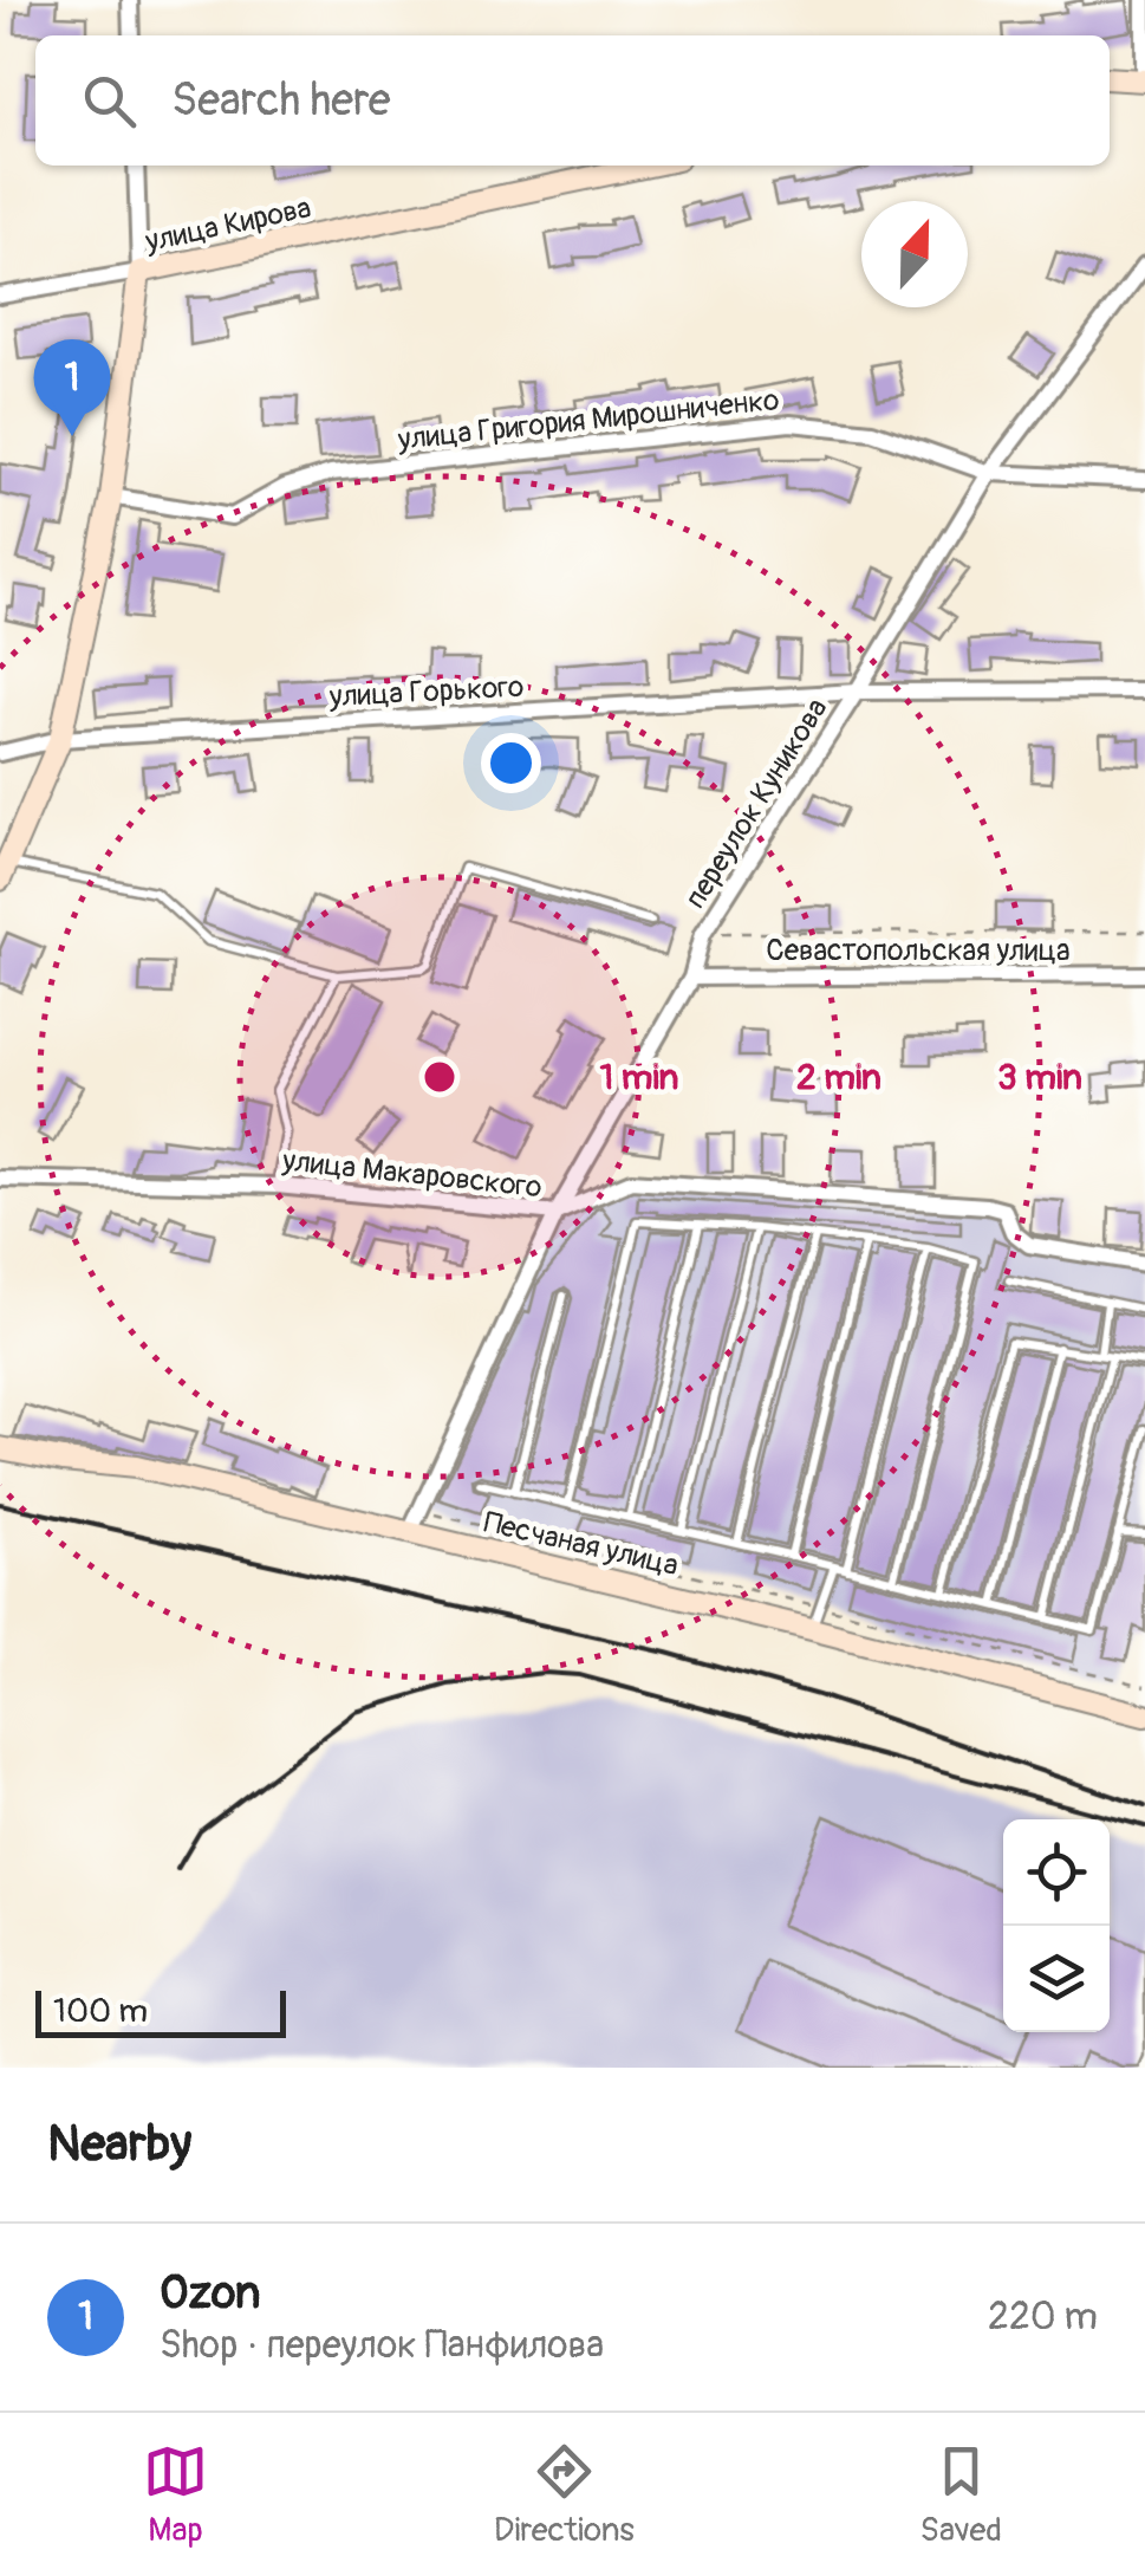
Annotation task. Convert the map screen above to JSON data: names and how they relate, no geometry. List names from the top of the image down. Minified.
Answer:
{"streets":{"street":["улица Кирова","улица Григория Мирошниченко","улица Горького","переулок Куникова","Севастопольская улица","улица Макаровского","Песчаная улица"]},"crossings":[["улица Григория Мирошниченко","переулок Куникова"],["улица Горького","переулок Куникова"],["переулок Куникова","Севастопольская улица"],["переулок Куникова","улица Макаровского"],["переулок Куникова","Песчаная улица"]],"scale_bar":"100 m","north":"top","page":{"search":"Search here","pins":"1","scale":"100 m","heading":"Nearby","list":[{"mark":"1","name":"Ozon","note":"Shop · переулок Панфилова","value":"220 m"}],"nav":["Map","Directions","Saved"]},"rings":["1 min","2 min","3 min"]}
